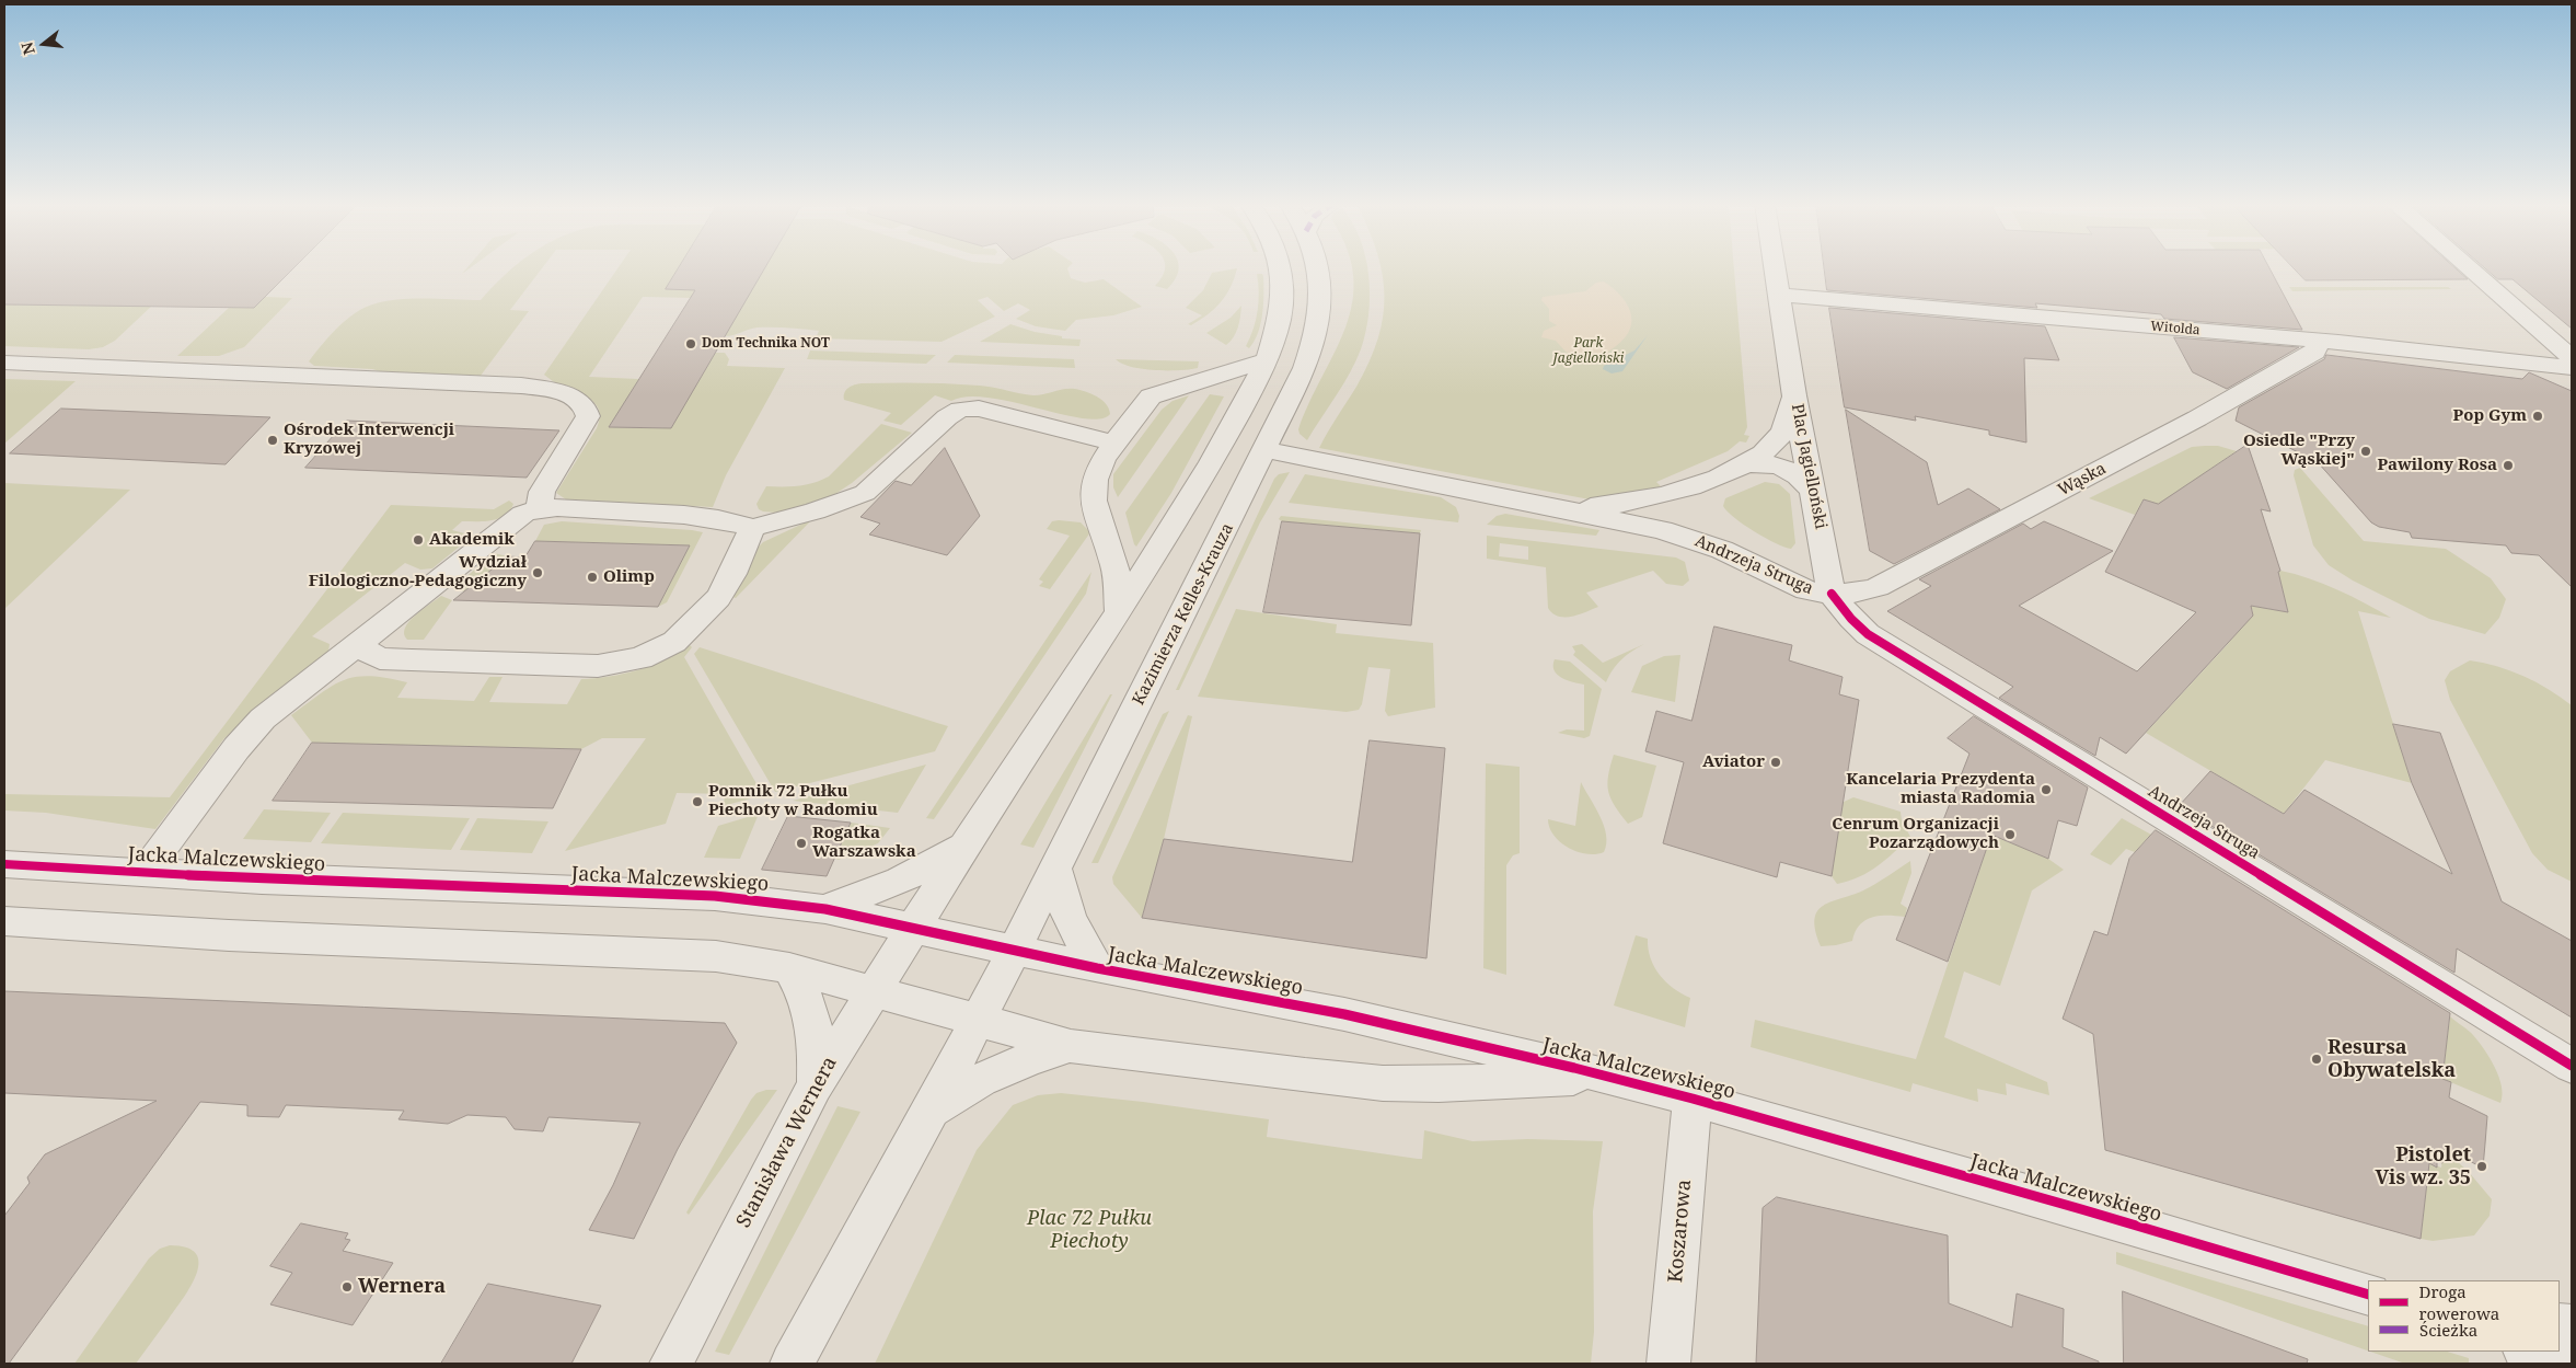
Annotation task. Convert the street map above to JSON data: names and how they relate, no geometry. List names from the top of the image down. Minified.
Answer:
{"streets":{"street":["Witolda","Plac Jagielloński","Wąska","Andrzeja Struga","Kazimierza Kelles-Krauza","Jacka Malczewskiego","Stanisława Wernera","Koszarowa"]},"crossings":[["Witolda","Plac Jagielloński"],["Witolda","Wąska"],["Plac Jagielloński","Wąska"],["Plac Jagielloński","Andrzeja Struga"],["Wąska","Andrzeja Struga"],["Andrzeja Struga","Kazimierza Kelles-Krauza"],["Kazimierza Kelles-Krauza","Jacka Malczewskiego"],["Jacka Malczewskiego","Stanisława Wernera"],["Jacka Malczewskiego","Koszarowa"]],"parks":["Park Jagielloński","Plac 72 Pułku Piechoty"],"places":["Dom Technika NOT","Pop Gym","Ośrodek Interwencji Kryzowej","Osiedle \"Przy Wąskiej\"","Pawilony Rosa","Akademik","Wydział Filologiczno-Pedagogiczny","Olimp","Aviator","Kancelaria Prezydenta miasta Radomia","Pomnik 72 Pułku Piechoty w Radomiu","Cenrum Organizacji Pozarządowych","Rogatka Warszawska","Resursa Obywatelska","Pistolet Vis wz. 35","Wernera"],"legend":["Droga rowerowa","Ścieżka"],"north":"left"}
